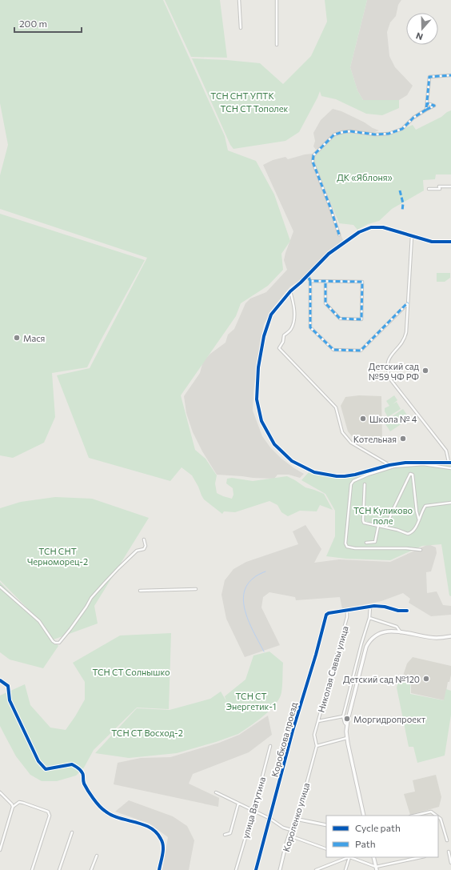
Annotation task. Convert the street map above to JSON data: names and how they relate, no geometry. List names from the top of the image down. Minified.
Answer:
{"streets":{"street":["Николая Саввы улица","Коробкова проезд","улица Ватутина","Короленко улица"]},"crossings":[["Николая Саввы улица","Коробкова проезд"],["Николая Саввы улица","Короленко улица"]],"parks":["ТСН СНТ УПТК","ТСН СТ Тополек","ДК «Яблоня»","ТСН Куликово поле","ТСН СНТ Черноморец-2","ТСН СТ Солнышко","ТСН СТ Энергетик-1","ТСН СТ Восход-2"],"places":["Мася","Детский сад №59 ЧФ РФ","Школа № 4","Котельная","Детский сад №120","Моргидропроект"],"legend":["Cycle path","Path"],"scale_bar":"200 m","north":"bottom"}
